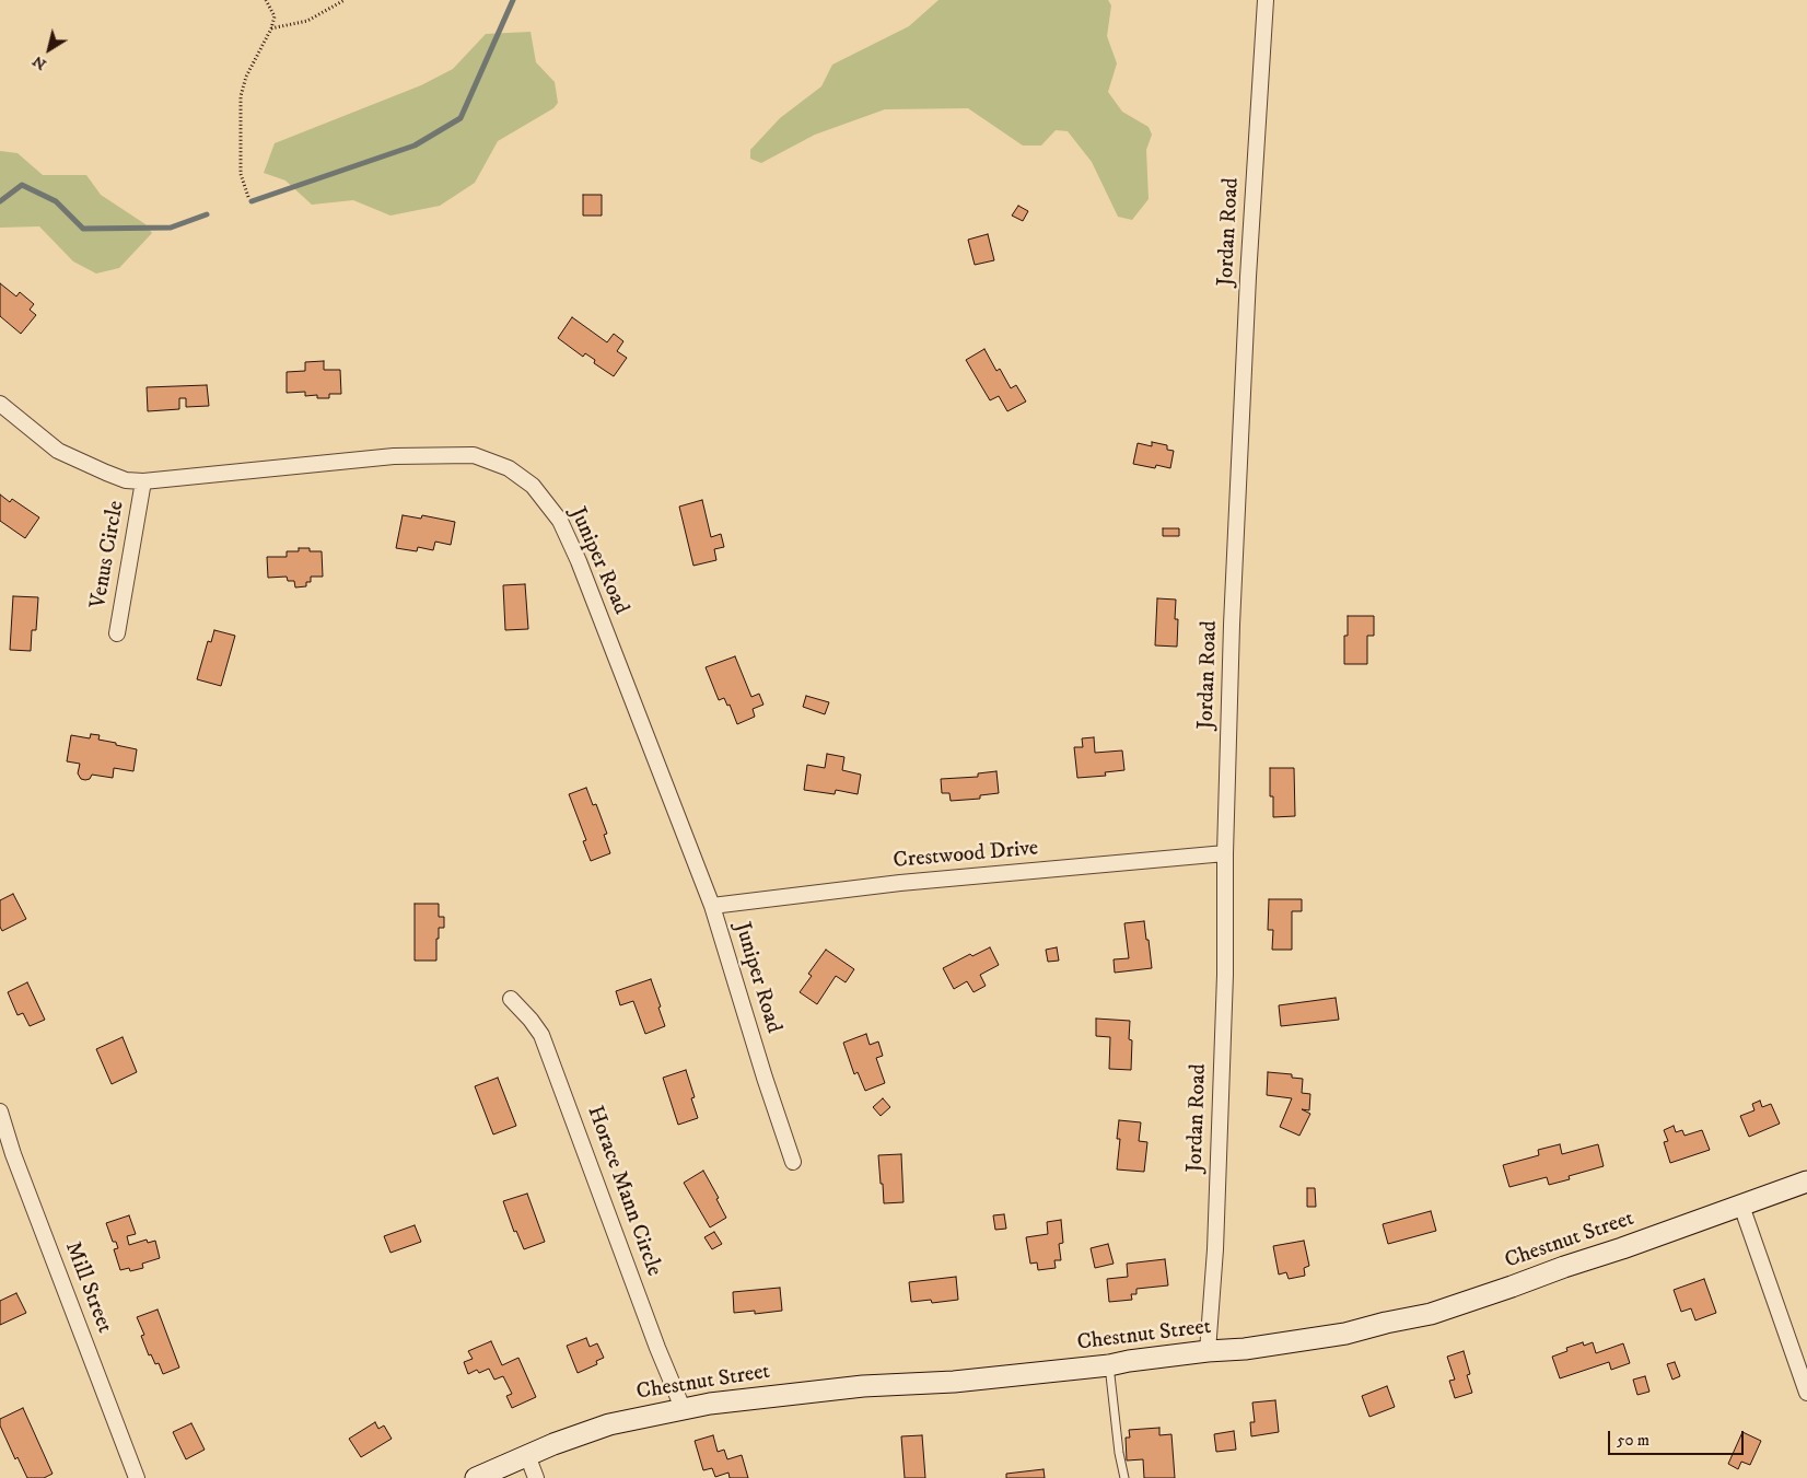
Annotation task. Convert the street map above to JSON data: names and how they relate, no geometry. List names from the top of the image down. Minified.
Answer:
{"streets":{"main road":["Chestnut Street"],"street":["Jordan Road","Venus Circle","Juniper Road","Crestwood Drive","Horace Mann Circle","Mill Street"]},"crossings":[["Jordan Road","Crestwood Drive"],["Jordan Road","Chestnut Street"],["Venus Circle","Juniper Road"],["Juniper Road","Crestwood Drive"],["Horace Mann Circle","Chestnut Street"]],"scale_bar":"50 m","north":"bottom left"}
